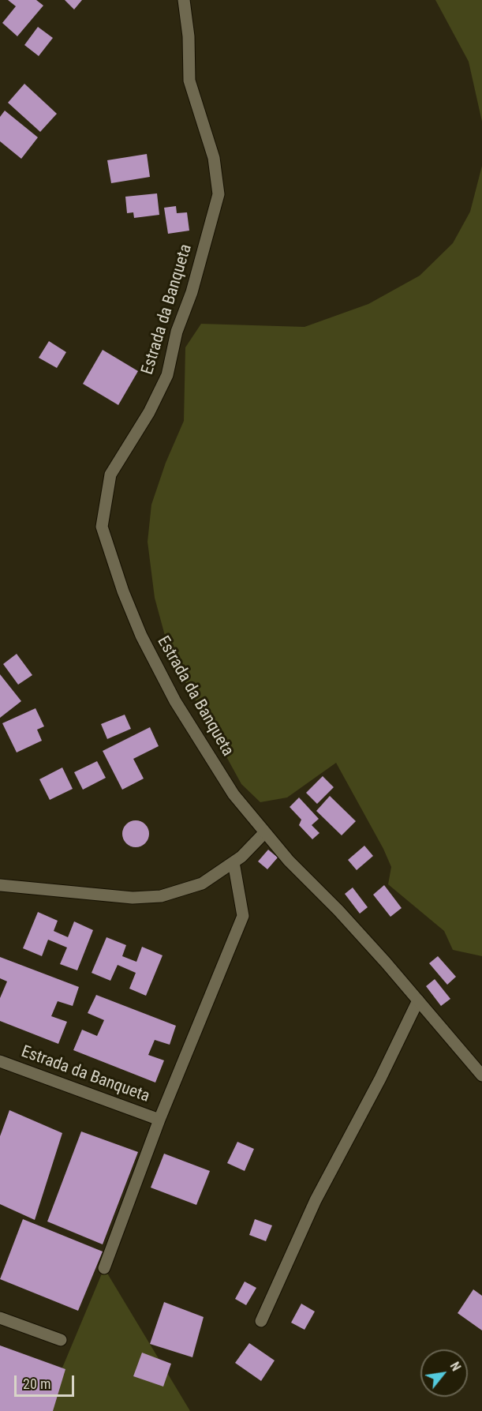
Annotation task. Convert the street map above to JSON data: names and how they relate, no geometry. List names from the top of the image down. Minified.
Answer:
{"streets":{"street":["Estrada da Banqueta"]},"scale_bar":"20 m","north":"top right"}
